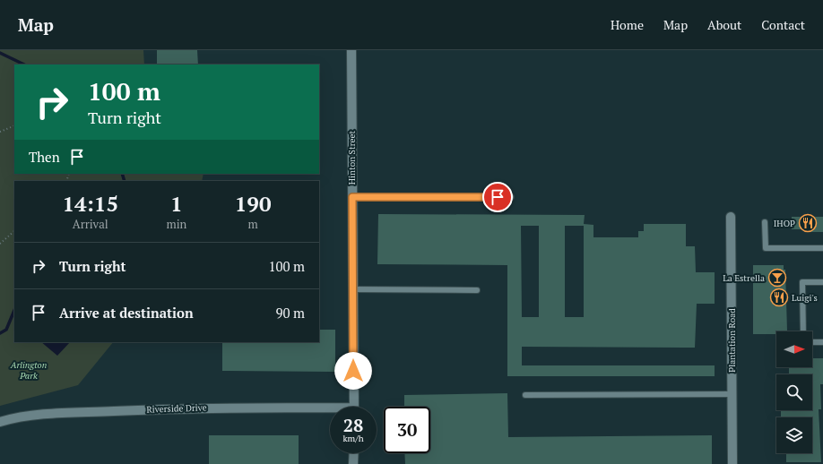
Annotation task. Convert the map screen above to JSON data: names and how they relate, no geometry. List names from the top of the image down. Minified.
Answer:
{"streets":{"street":["Hinton Street","Plantation Road","Riverside Drive"]},"parks":["Arlington Park"],"places":{"restaurant":["IHOP","Luigi's"],"bar":["La Estrella"]},"north":"right","page":{"header":"Map","nav":["Home","Map","About","Contact"],"turn":["100 m","Turn right"],"then":"Then","eta":["14:15","Arrival","1","min","190","m"],"list":[{"name":"Turn right","value":"100 m"},{"name":"Arrive at destination","value":"90 m"}],"speed":"28 km/h","limit":"30"}}
